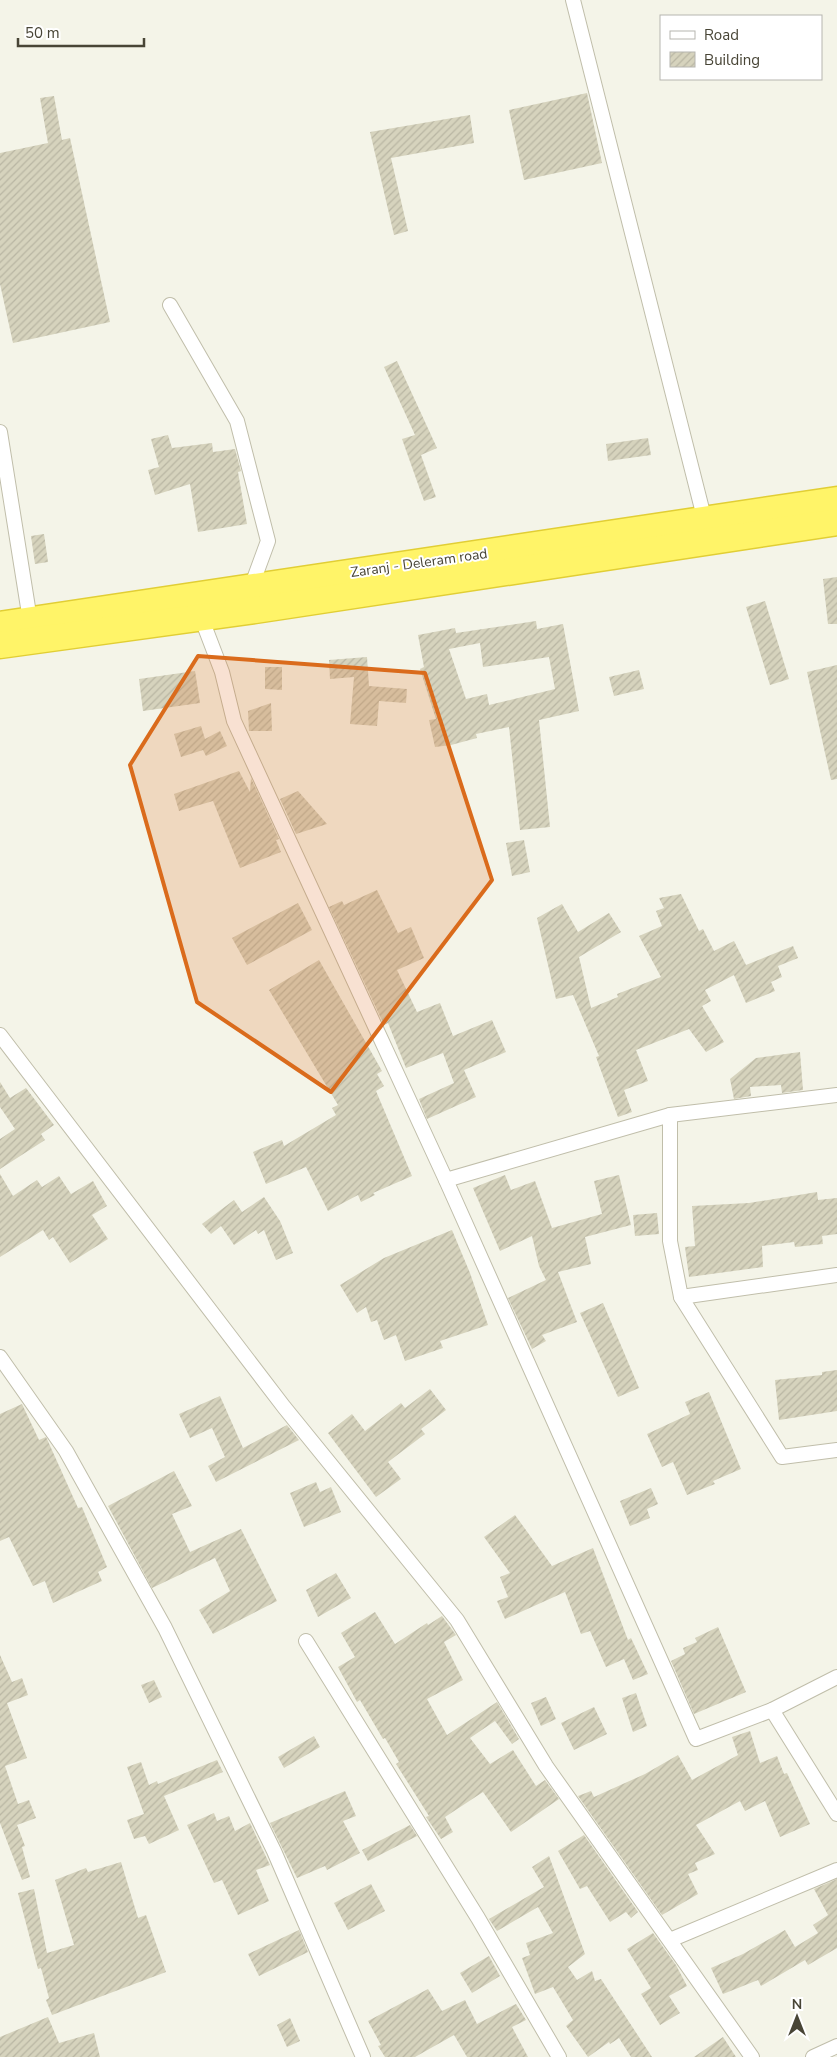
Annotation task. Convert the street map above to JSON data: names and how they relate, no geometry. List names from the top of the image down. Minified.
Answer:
{"streets":{"highway":["Zaranj - Deleram road"]},"legend":["Road","Building"],"scale_bar":"50 m","north":"top"}
